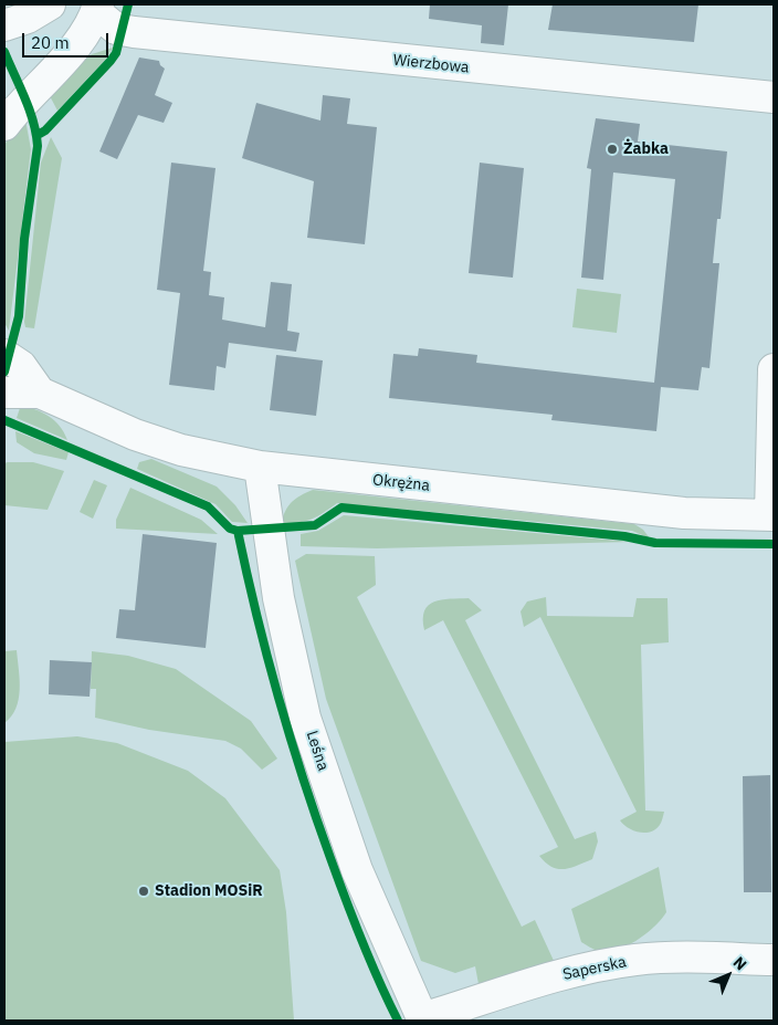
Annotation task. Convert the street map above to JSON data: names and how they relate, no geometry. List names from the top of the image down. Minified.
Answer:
{"streets":{"street":["Wierzbowa","Okrężna","Leśna","Saperska"]},"crossings":[["Okrężna","Leśna"],["Leśna","Saperska"]],"places":["Żabka","Stadion MOSiR"],"scale_bar":"20 m","north":"top right"}
